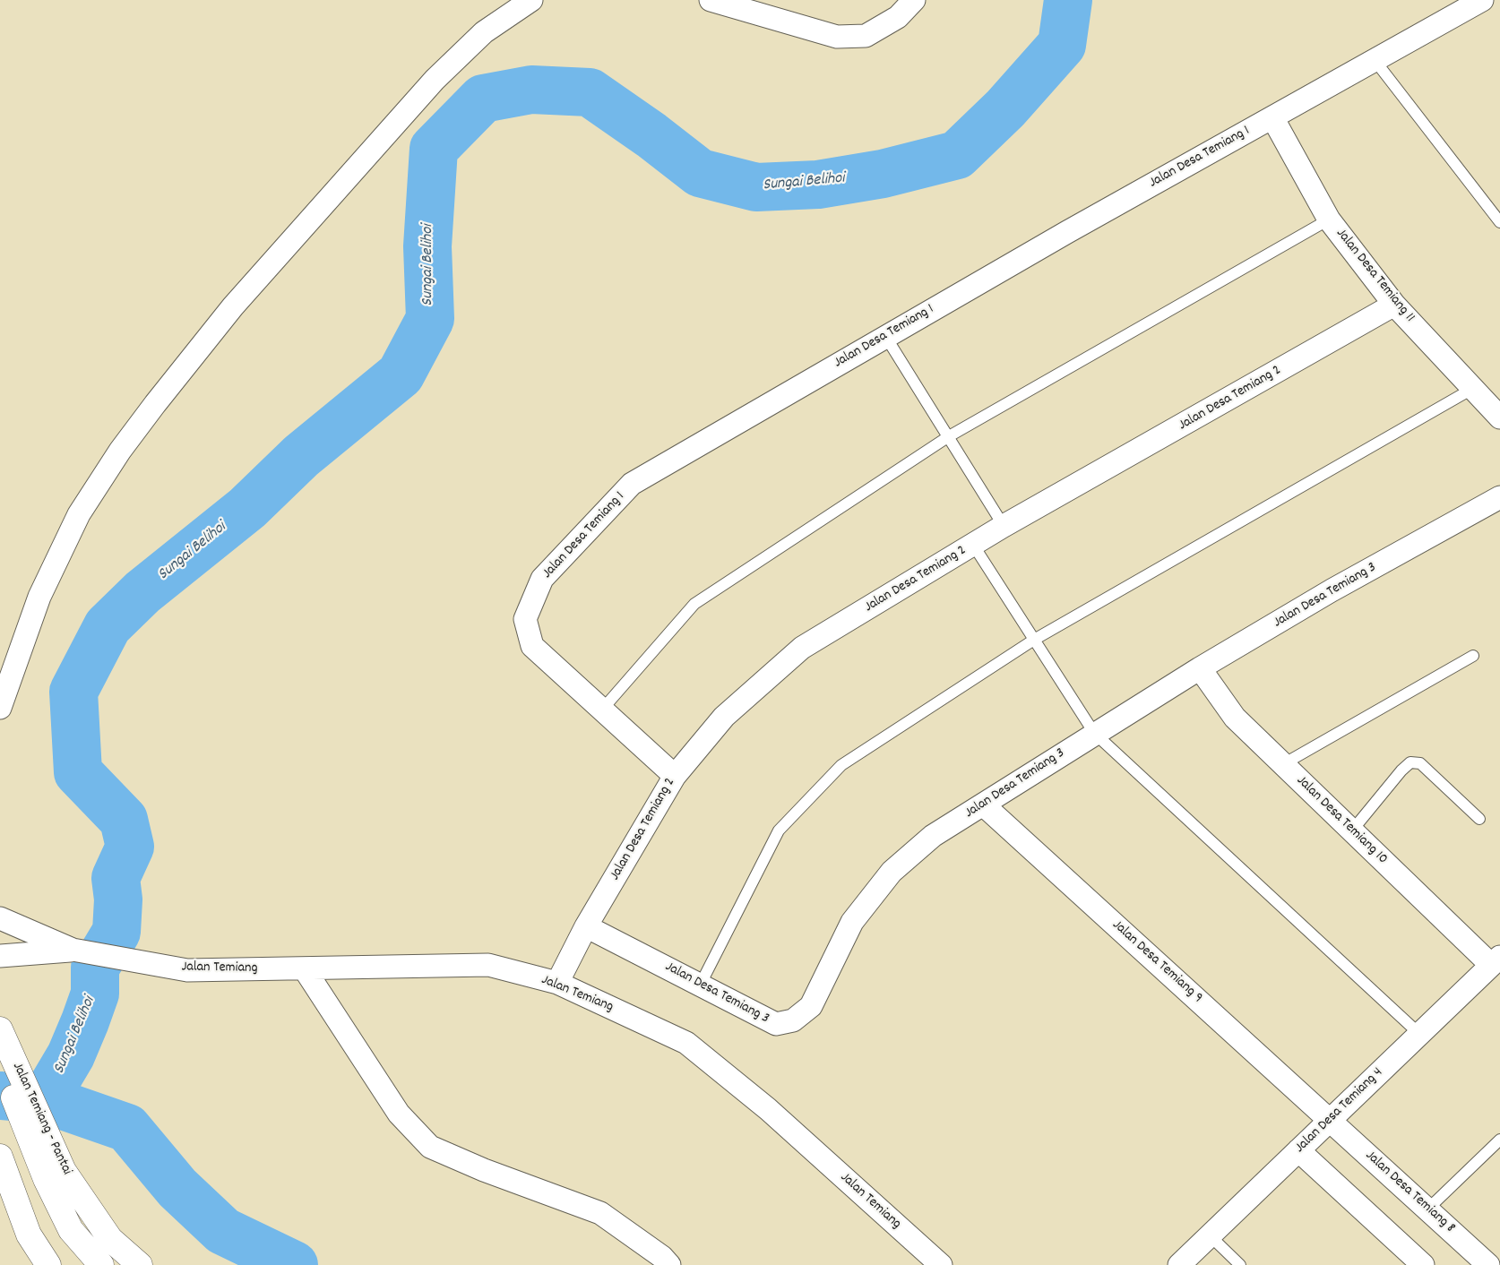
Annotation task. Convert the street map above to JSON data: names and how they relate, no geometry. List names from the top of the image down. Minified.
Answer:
{"streets":{"main road":["Jalan Temiang - Pantai"],"street":["Jalan Desa Temiang 1","Jalan Desa Temiang 11","Jalan Desa Temiang 2","Jalan Desa Temiang 3","Jalan Desa Temiang 10","Jalan Desa Temiang 9","Jalan Temiang","Jalan Desa Temiang 4","Jalan Desa Temiang 8"]},"crossings":[["Jalan Desa Temiang 1","Jalan Desa Temiang 11"],["Jalan Desa Temiang 1","Jalan Desa Temiang 2"],["Jalan Desa Temiang 11","Jalan Desa Temiang 2"],["Jalan Desa Temiang 2","Jalan Desa Temiang 3"],["Jalan Desa Temiang 2","Jalan Temiang"],["Jalan Desa Temiang 3","Jalan Desa Temiang 10"],["Jalan Desa Temiang 3","Jalan Desa Temiang 9"],["Jalan Desa Temiang 10","Jalan Desa Temiang 4"],["Jalan Desa Temiang 9","Jalan Desa Temiang 4"],["Jalan Desa Temiang 9","Jalan Desa Temiang 8"],["Jalan Desa Temiang 4","Jalan Desa Temiang 8"]],"water":["Sungai Belihoi"]}
